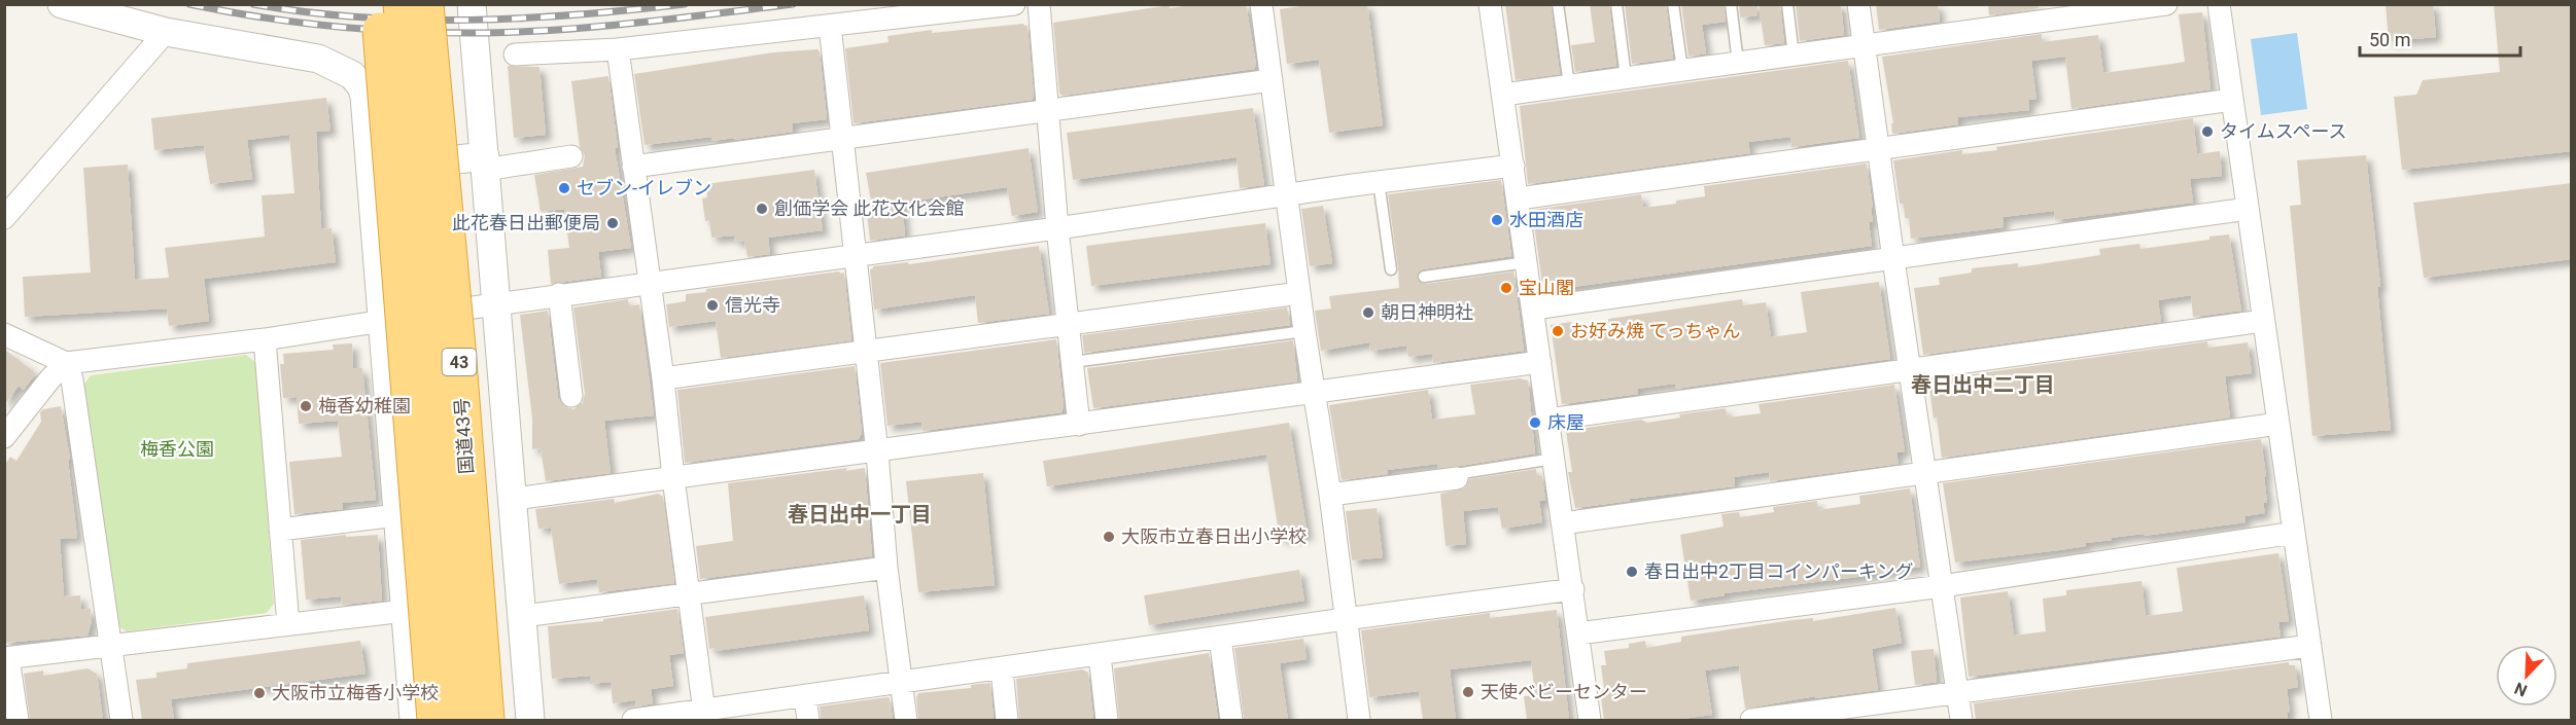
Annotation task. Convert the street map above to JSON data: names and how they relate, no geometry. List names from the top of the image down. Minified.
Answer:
{"streets":{"highway":["43","国道43号"]},"districts":["春日出中二丁目","春日出中一丁目"],"parks":["梅香公園"],"places":["タイムスペース","セブン-イレブン","創価学会 此花文化会館","水田酒店","此花春日出郵便局","宝山閣","信光寺","朝日神明社","お好み焼 てっちゃん","梅香幼稚園","床屋","大阪市立春日出小学校","春日出中2丁目コインパーキング","天使ベビーセンター","大阪市立梅香小学校"],"scale_bar":"50 m","north":"bottom left"}
